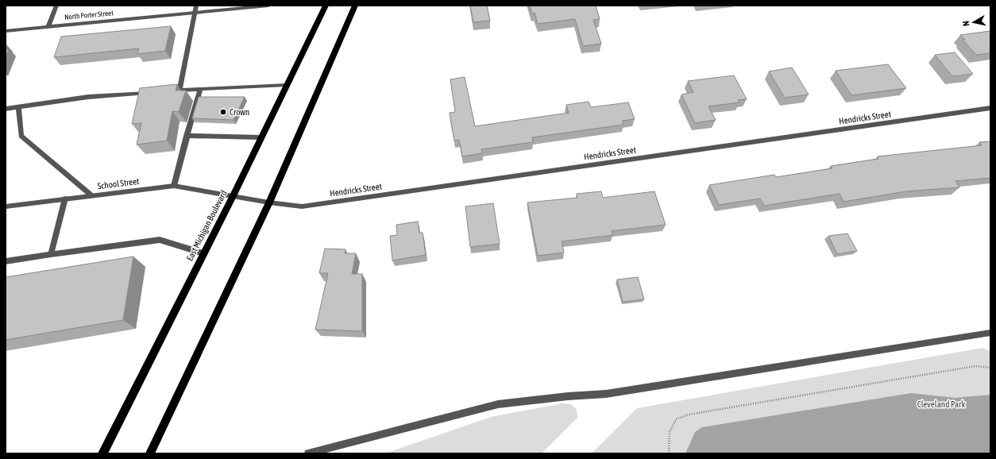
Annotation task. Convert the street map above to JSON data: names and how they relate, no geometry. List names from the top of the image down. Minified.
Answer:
{"streets":{"main road":["East Michigan Boulevard"],"street":["North Porter Street","Hendricks Street","School Street"]},"crossings":[["Hendricks Street","School Street"],["Hendricks Street","East Michigan Boulevard"],["School Street","East Michigan Boulevard"]],"parks":["Cleveland Park"],"places":["Crown"],"north":"left"}
